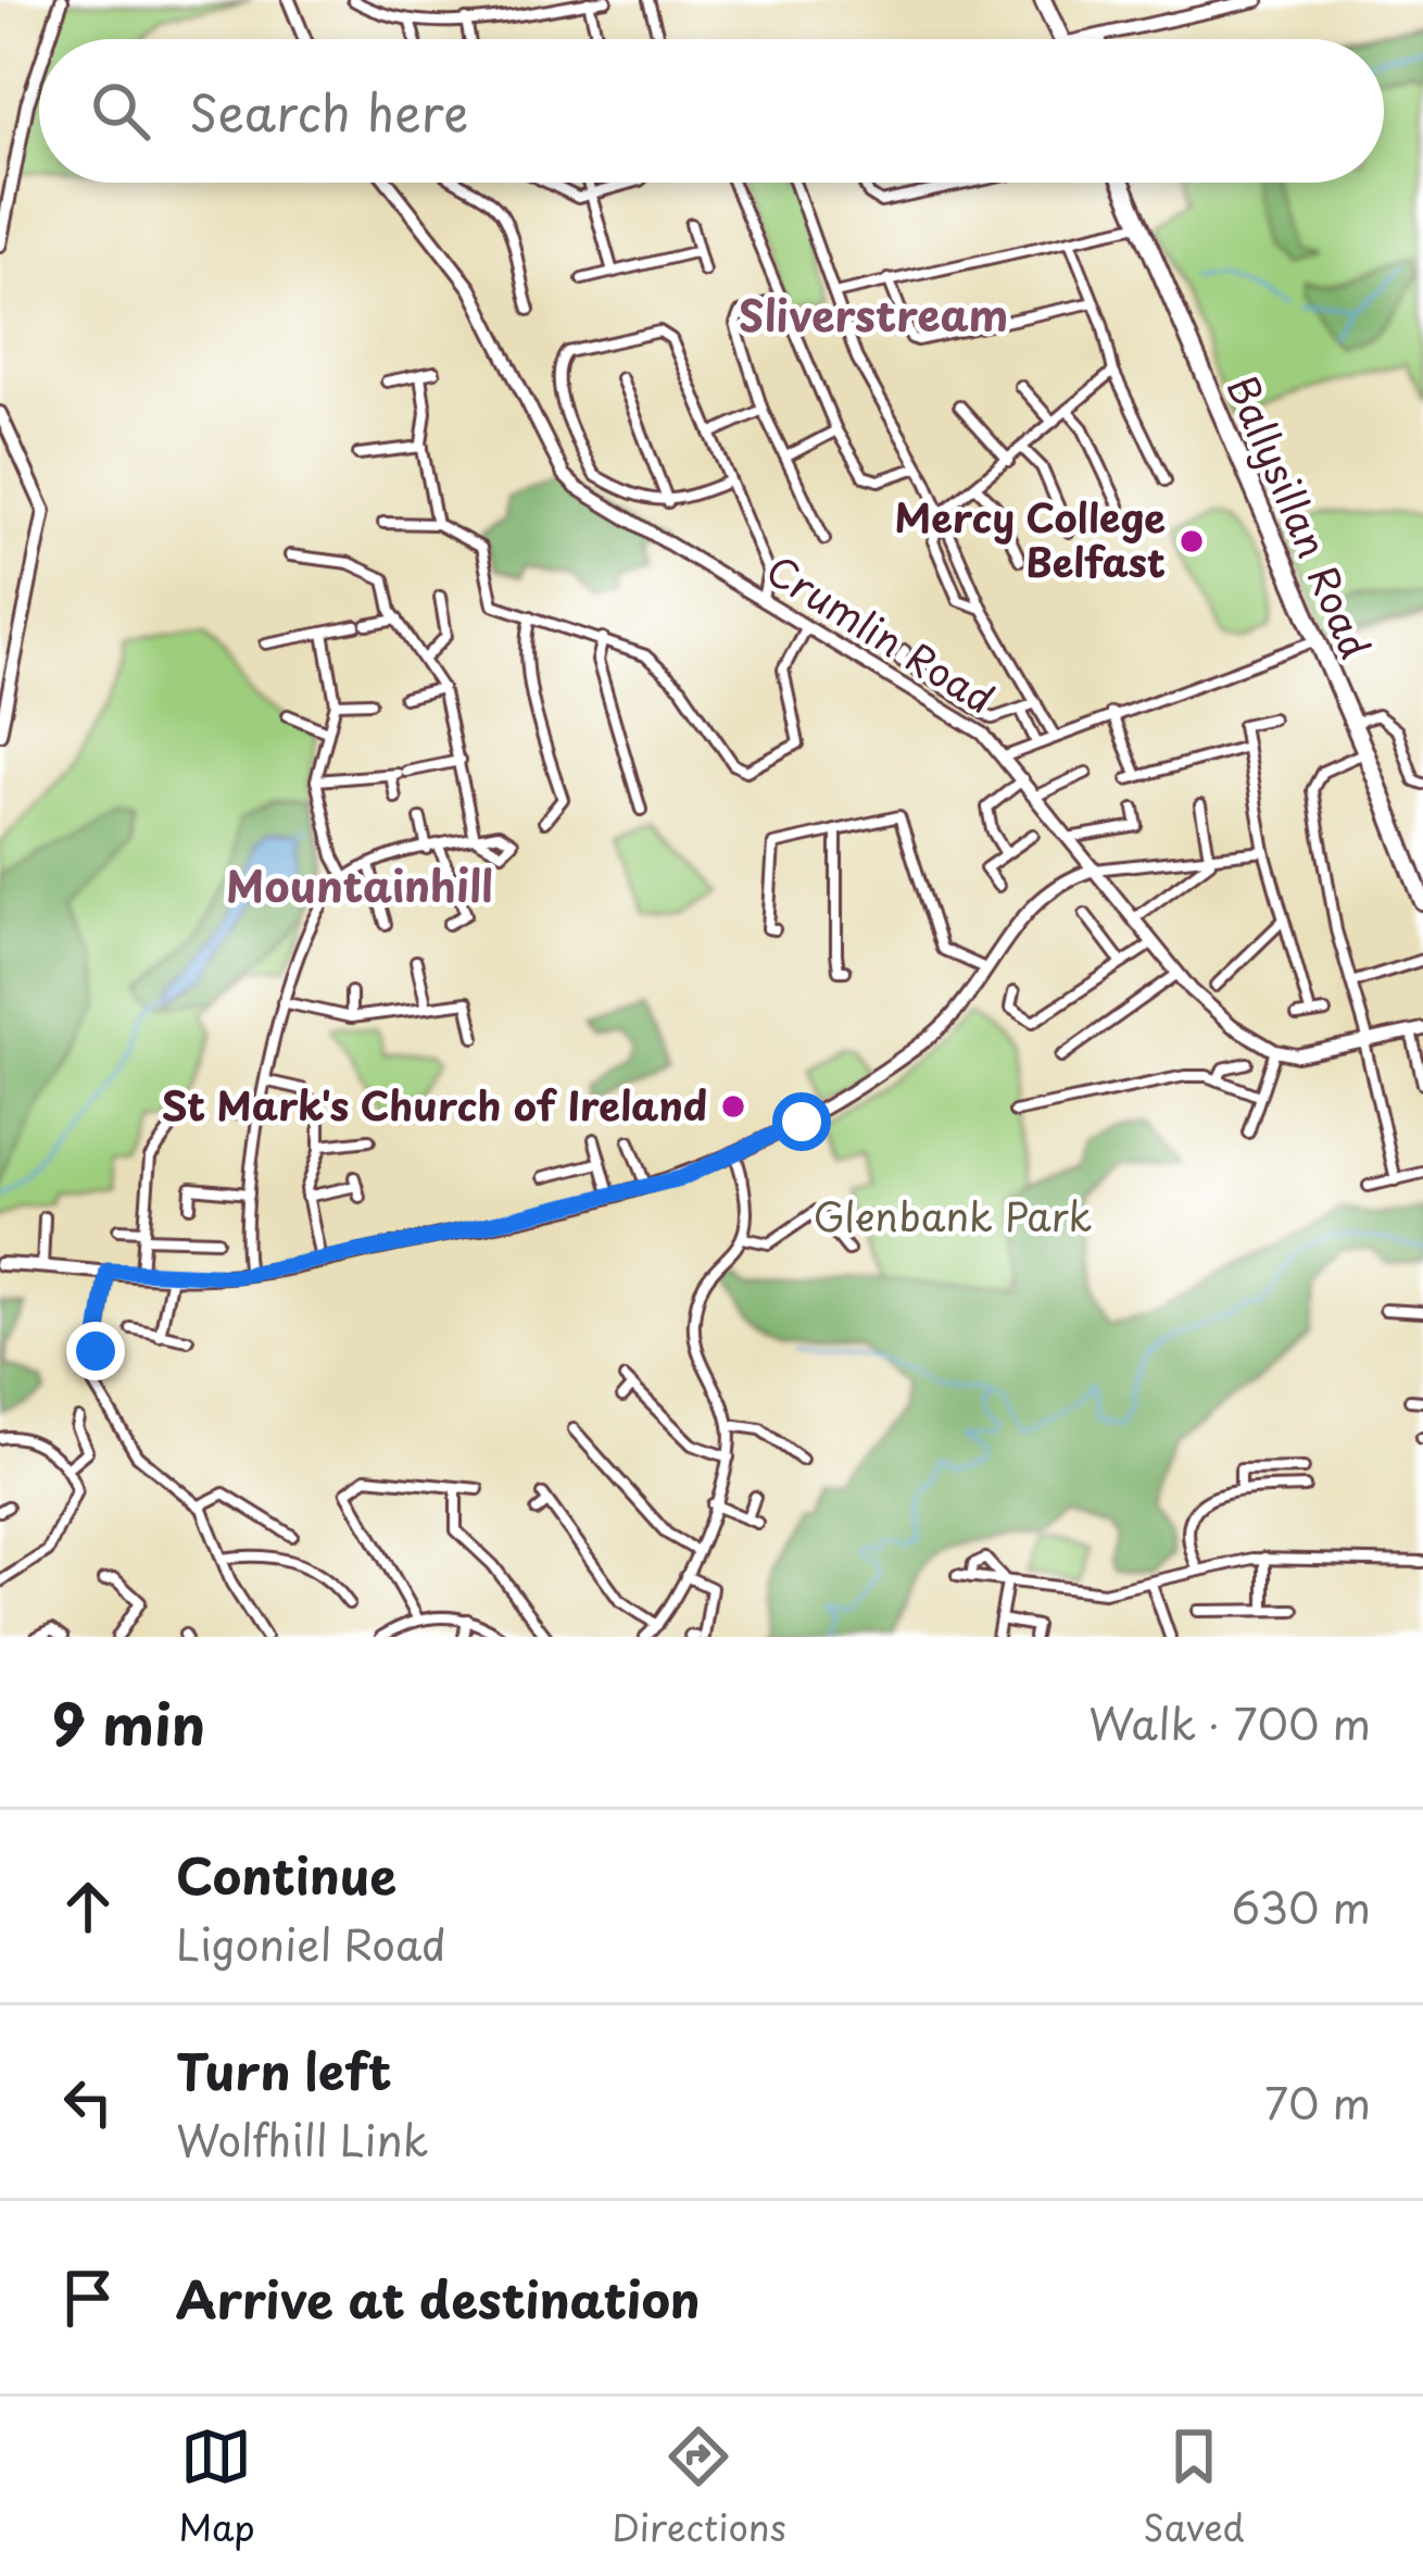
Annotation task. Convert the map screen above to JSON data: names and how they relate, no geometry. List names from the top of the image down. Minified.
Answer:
{"streets":{"highway":["Ballysillan Road"],"main road":["Crumlin Road"]},"districts":["Sliverstream","Mountainhill"],"parks":["Glenbank Park"],"places":["Mercy College Belfast","St Mark's Church of Ireland"],"page":{"search":"Search here","heading":["9 min","Walk · 700 m"],"list":[["Continue","Ligoniel Road","630 m"],["Turn left","Wolfhill Link","70 m"],"Arrive at destination"],"nav":["Map","Directions","Saved"]}}
